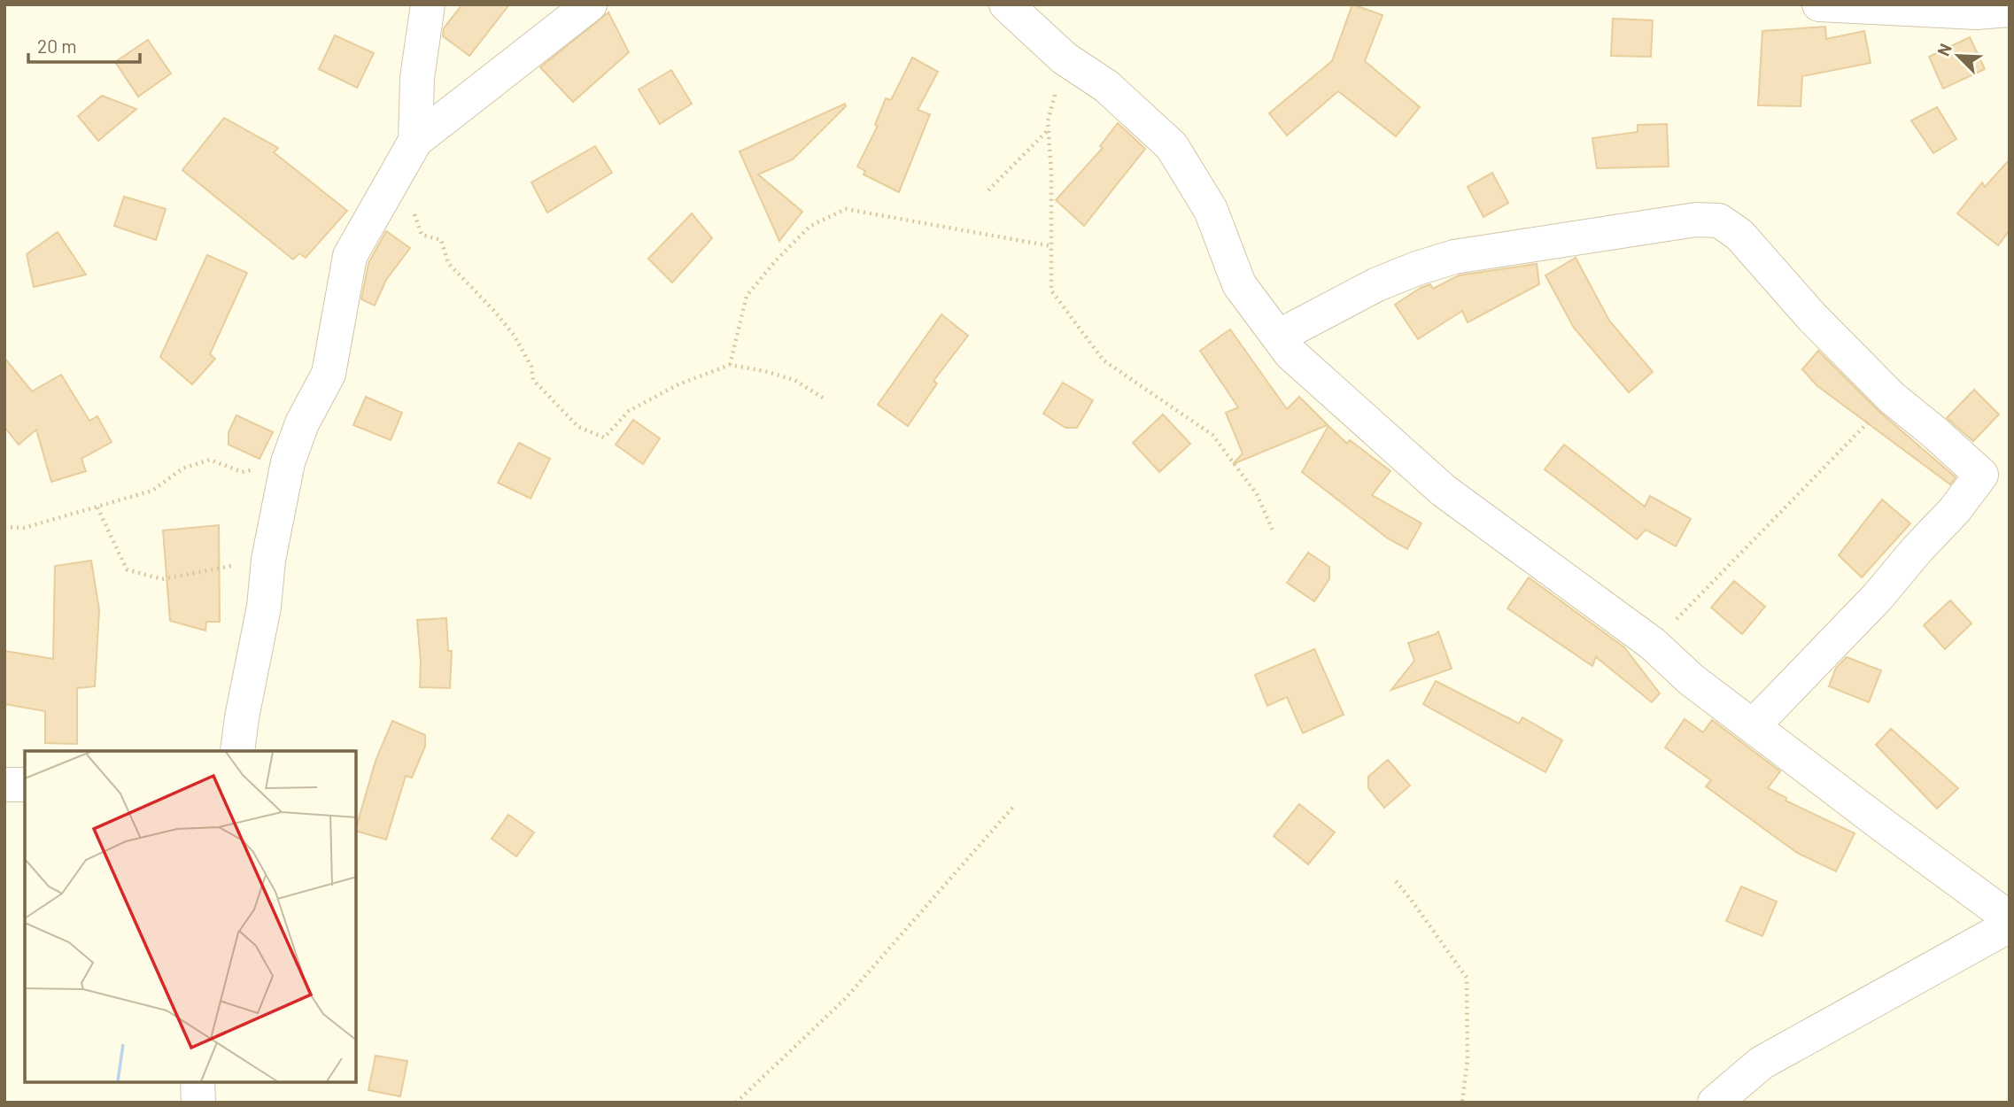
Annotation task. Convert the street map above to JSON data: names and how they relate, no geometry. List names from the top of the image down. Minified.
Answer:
{"scale_bar":"20 m","north":"top left"}
